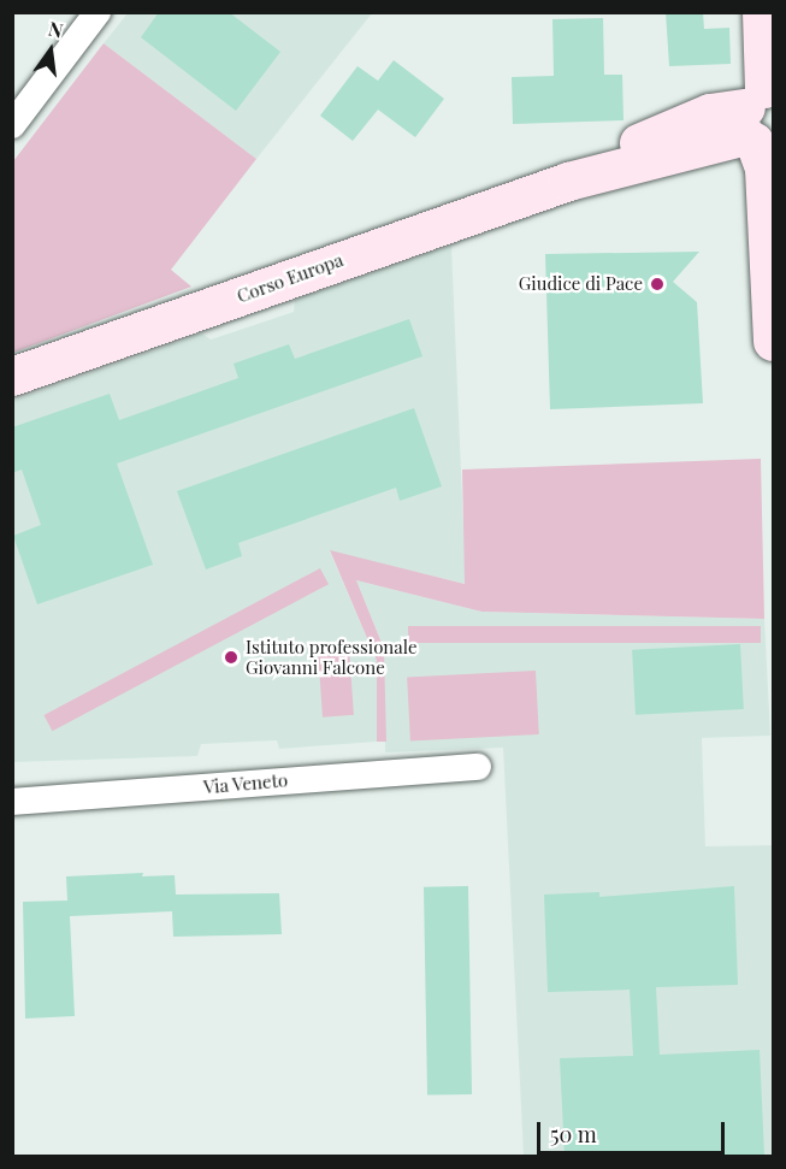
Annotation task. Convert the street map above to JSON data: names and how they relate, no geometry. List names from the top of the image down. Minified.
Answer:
{"streets":{"street":["Corso Europa","Via Veneto"]},"places":["Giudice di Pace","Istituto professionale Giovanni Falcone"],"scale_bar":"50 m","north":"top"}
